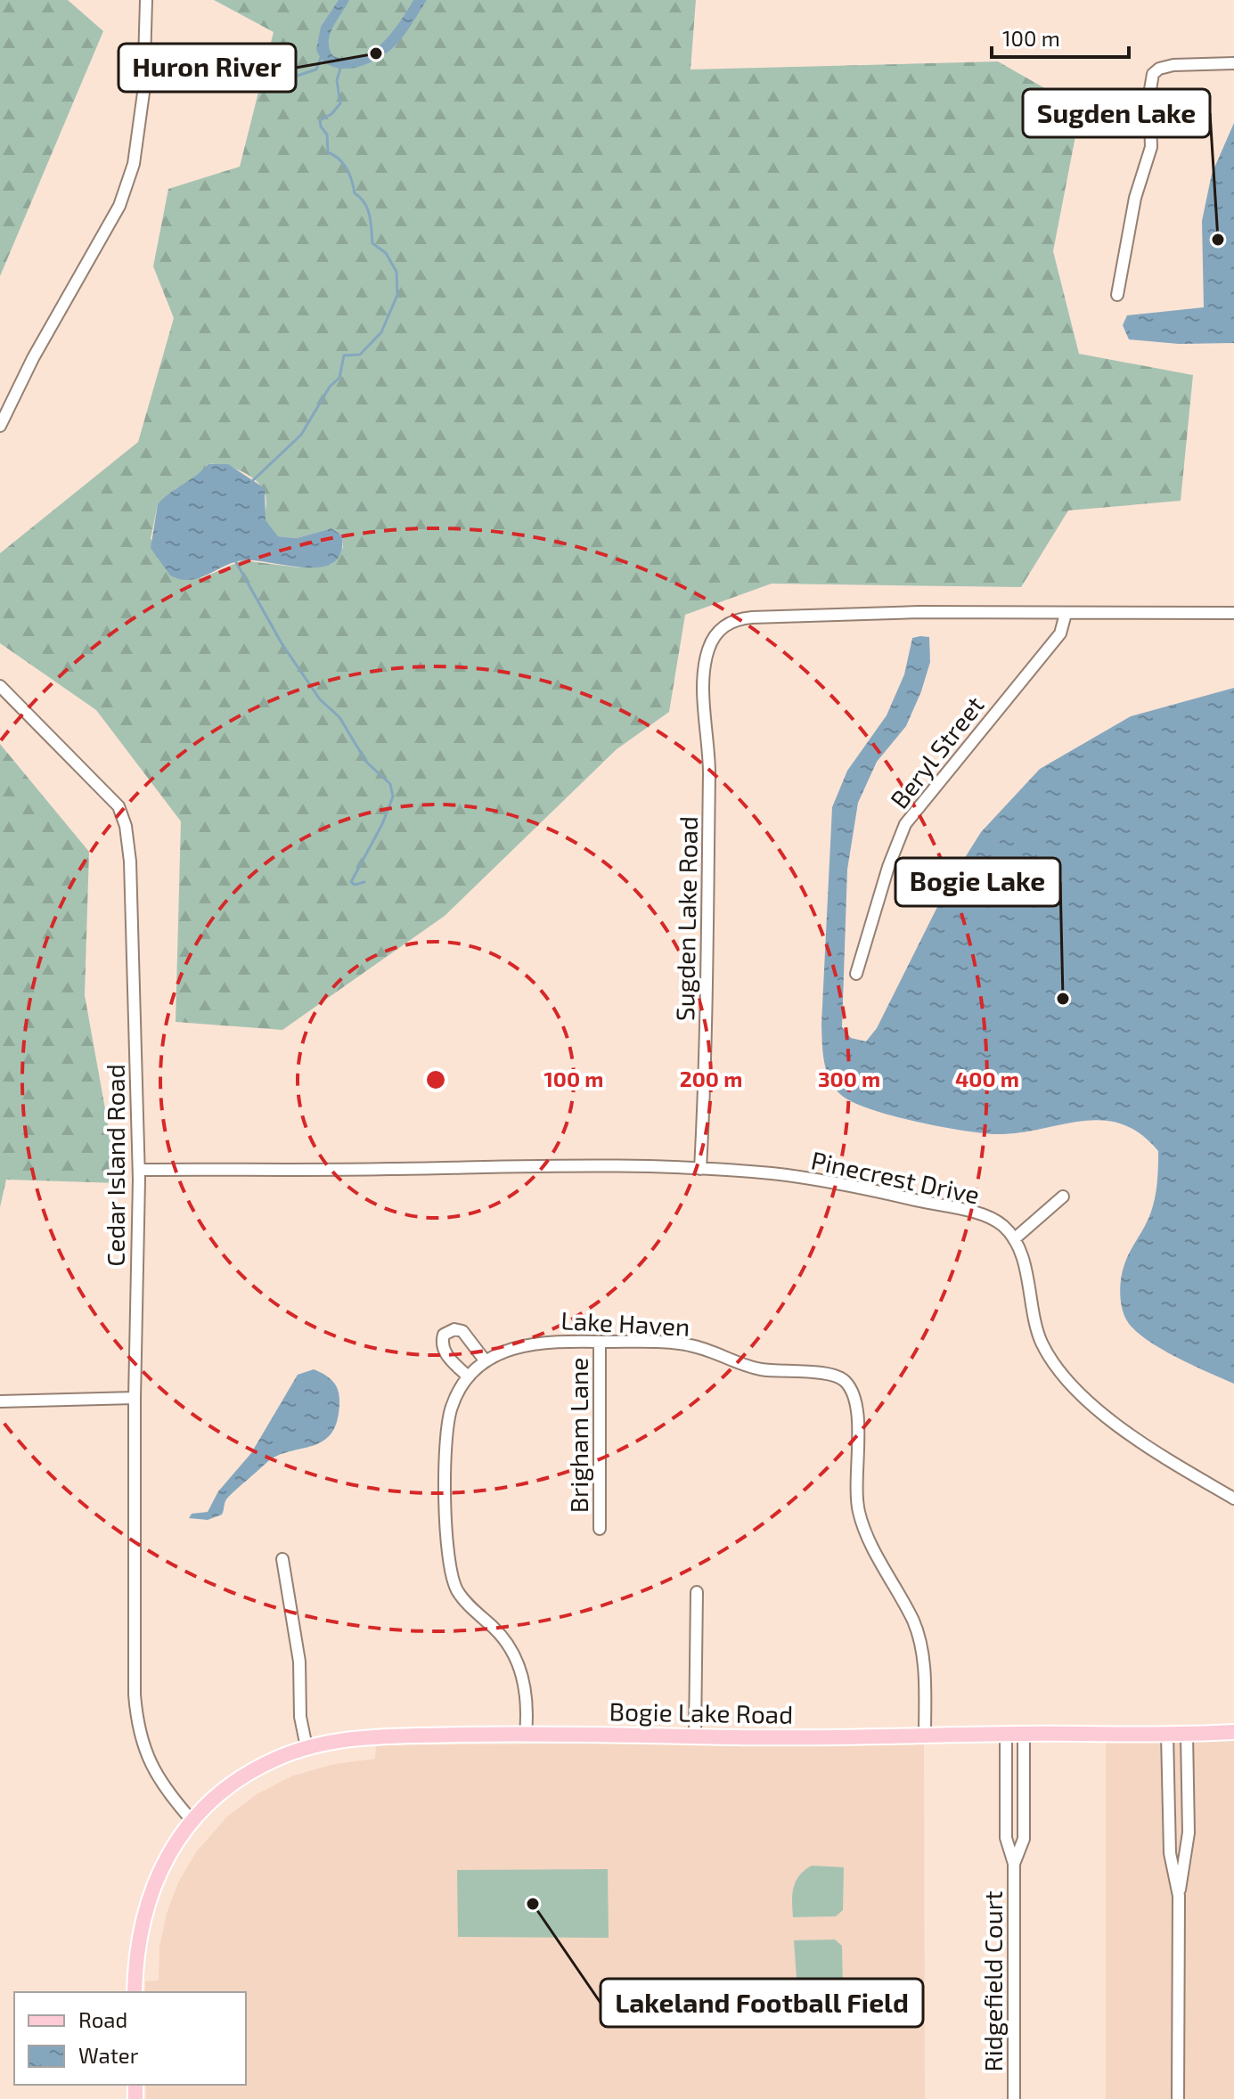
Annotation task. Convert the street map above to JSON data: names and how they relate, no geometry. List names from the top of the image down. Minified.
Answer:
{"streets":{"main road":["Bogie Lake Road"],"street":["Beryl Street","Sugden Lake Road","Cedar Island Road","Pinecrest Drive","Lake Haven","Brigham Lane","Ridgefield Court"]},"crossings":[["Beryl Street","Sugden Lake Road"],["Sugden Lake Road","Pinecrest Drive"],["Cedar Island Road","Bogie Lake Road"],["Lake Haven","Brigham Lane"],["Lake Haven","Bogie Lake Road"],["Bogie Lake Road","Ridgefield Court"]],"places":["Huron River","Sugden Lake","Bogie Lake","Lakeland Football Field"],"legend":["Road","Water"],"scale_bar":"100 m","rings":["100 m","200 m","300 m","400 m"]}
